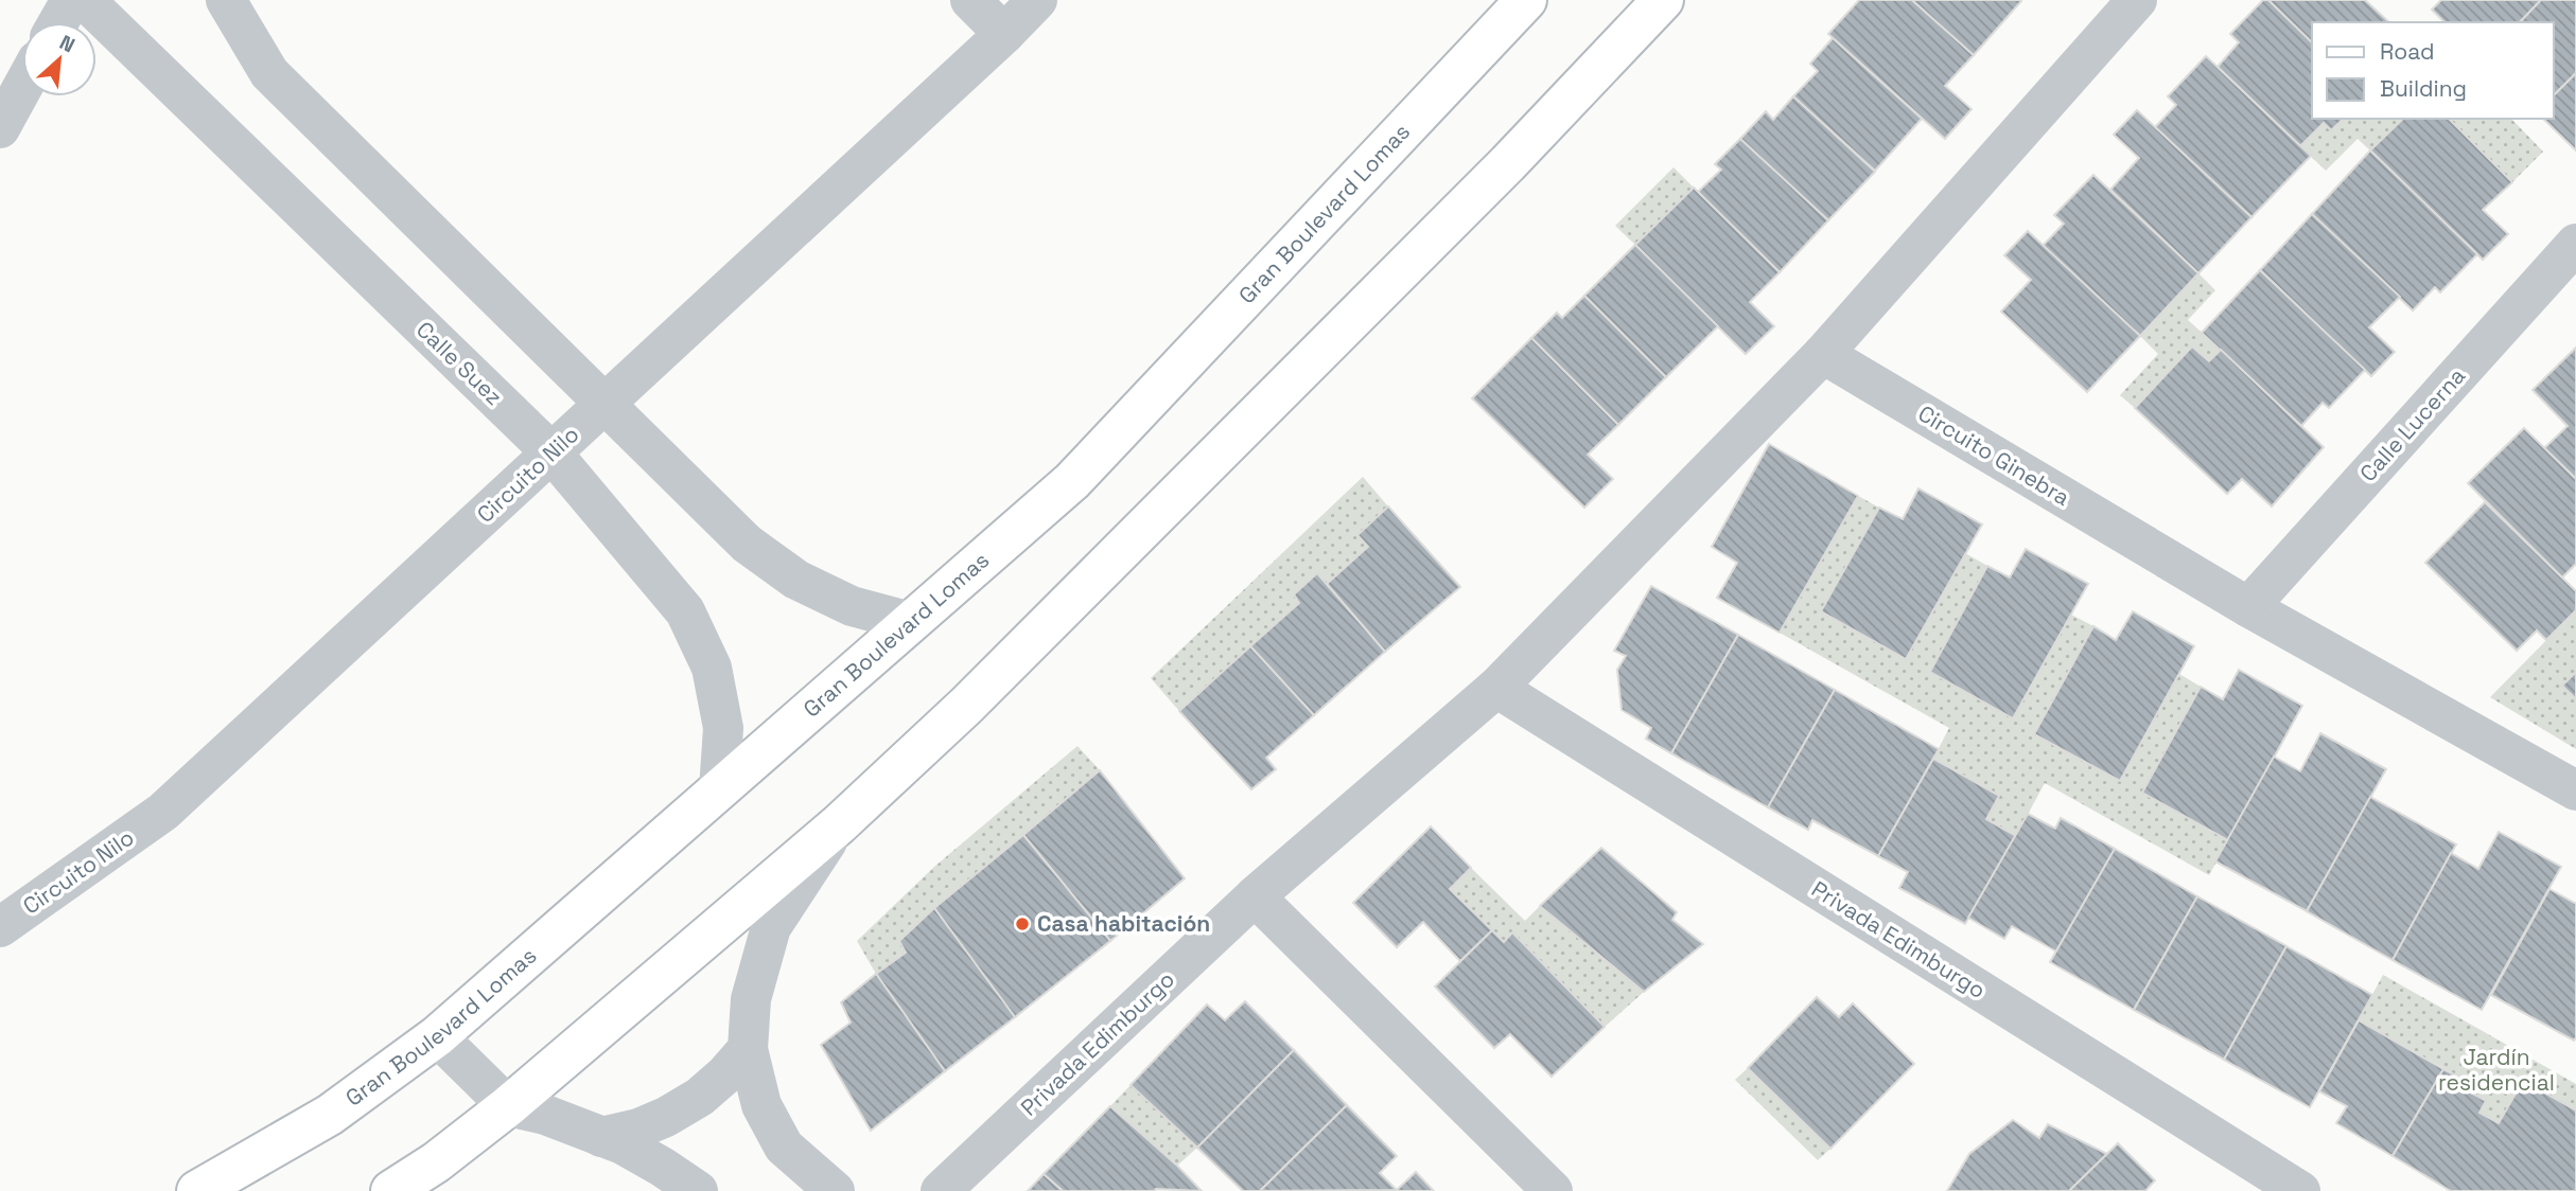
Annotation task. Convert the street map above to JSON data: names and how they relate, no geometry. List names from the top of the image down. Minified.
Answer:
{"streets":{"main road":["Gran Boulevard Lomas"],"street":["Calle Suez","Calle Lucerna","Circuito Ginebra","Circuito Nilo","Privada Edimburgo"]},"crossings":[["Gran Boulevard Lomas","Calle Suez"],["Calle Suez","Circuito Nilo"],["Calle Lucerna","Circuito Ginebra"],["Circuito Ginebra","Privada Edimburgo"]],"parks":["Jardín residencial"],"places":["Casa habitación"],"legend":["Road","Building"],"north":"top right"}
